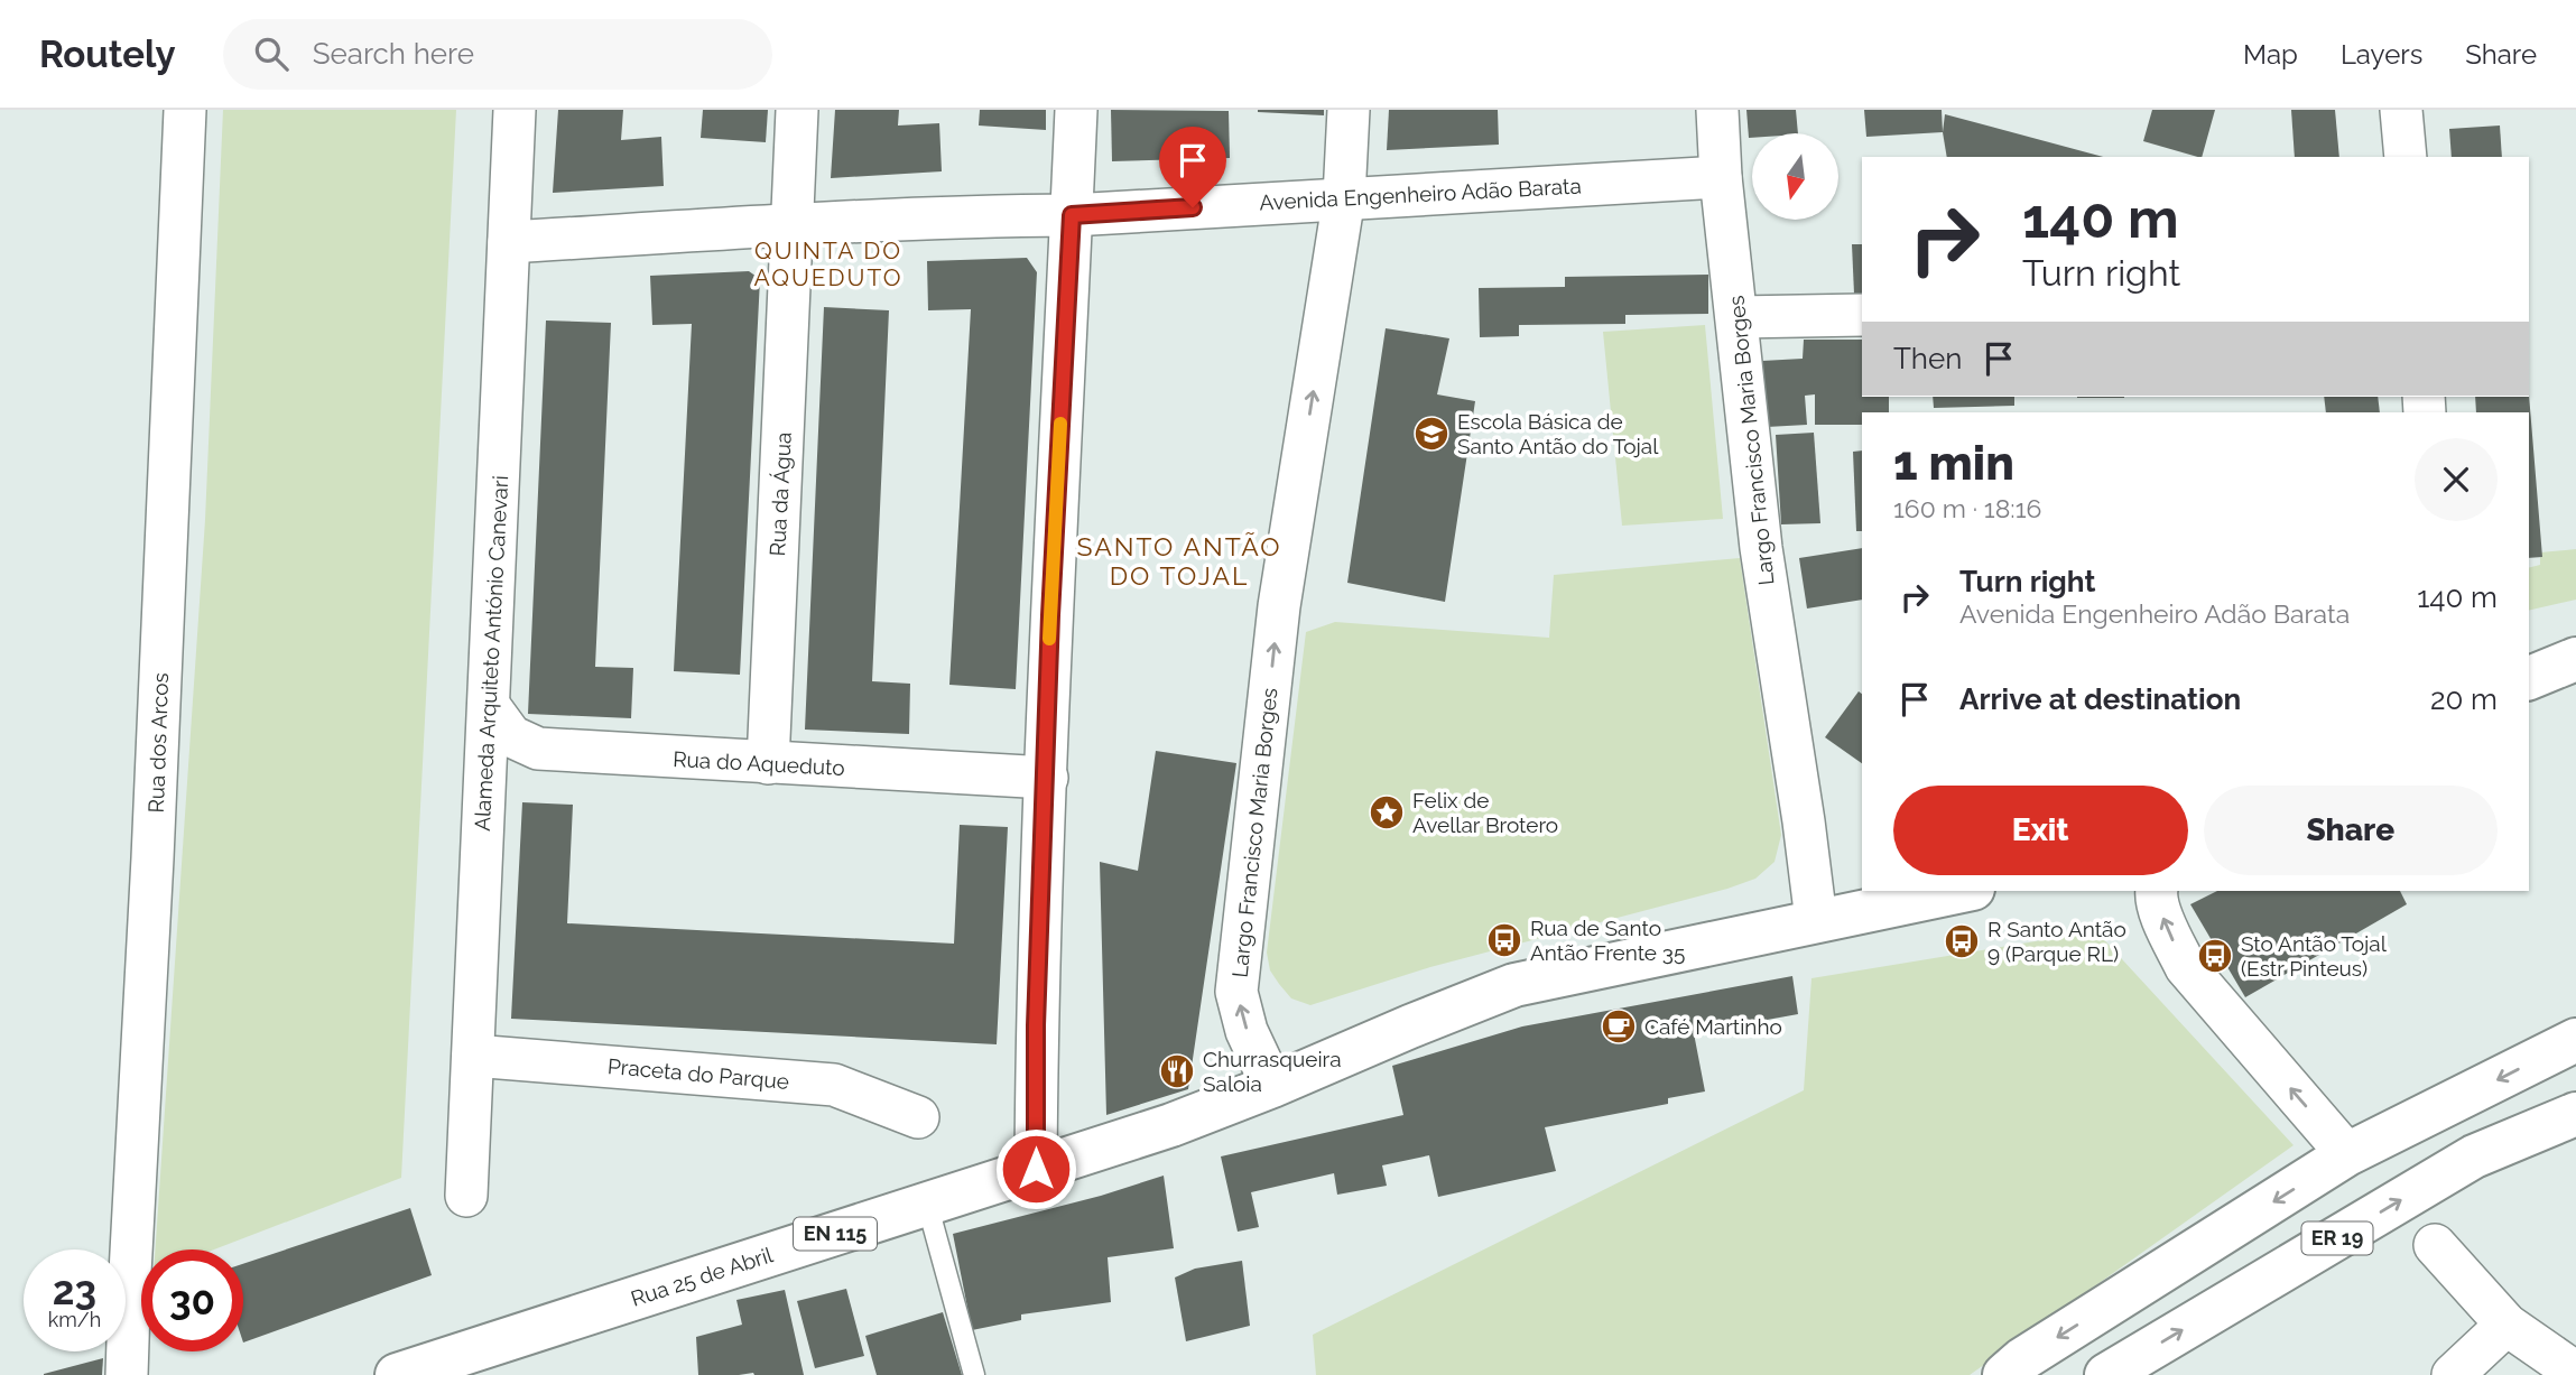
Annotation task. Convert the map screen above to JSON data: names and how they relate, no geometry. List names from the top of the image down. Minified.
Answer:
{"streets":{"main road":["EN 115","ER 19","Rua 25 de Abril"],"street":["Avenida Engenheiro Adão Barata","Largo Francisco Maria Borges","Rua da Água","Alameda Arquiteto António Canevari","Rua dos Arcos","Rua do Aqueduto","Praceta do Parque"]},"crossings":[["Avenida Engenheiro Adão Barata","Largo Francisco Maria Borges"],["Avenida Engenheiro Adão Barata","Rua da Água"],["Avenida Engenheiro Adão Barata","Alameda Arquiteto António Canevari"],["Largo Francisco Maria Borges","EN 115"],["Largo Francisco Maria Borges","Rua 25 de Abril"],["Rua da Água","Rua do Aqueduto"],["Alameda Arquiteto António Canevari","Rua do Aqueduto"],["Alameda Arquiteto António Canevari","Praceta do Parque"],["EN 115","Rua 25 de Abril"]],"districts":["QUINTA DO AQUEDUTO","SANTO ANTÃO DO TOJAL"],"places":{"school or university":["Escola Básica de Santo Antão do Tojal"],"place":["Felix de Avellar Brotero"],"bus stop":["Rua de Santo Antão Frente 35","R Santo Antão 9 (Parque RL)","Sto Antão Tojal (Estr Pinteus)"],"cafe":["Café Martinho"],"restaurant":["Churrasqueira Saloia"]},"north":"bottom","page":{"header":"Routely","search":"Search here","nav":["Map","Layers","Share"],"turn":["140 m","Turn right"],"then":"Then","heading":["1 min","160 m · 18:16"],"list":[{"name":"Turn right","note":"Avenida Engenheiro Adão Barata","value":"140 m"},{"name":"Arrive at destination","value":"20 m"}],"buttons":["Exit","Share"],"speed":"23 km/h","limit":"30"}}
